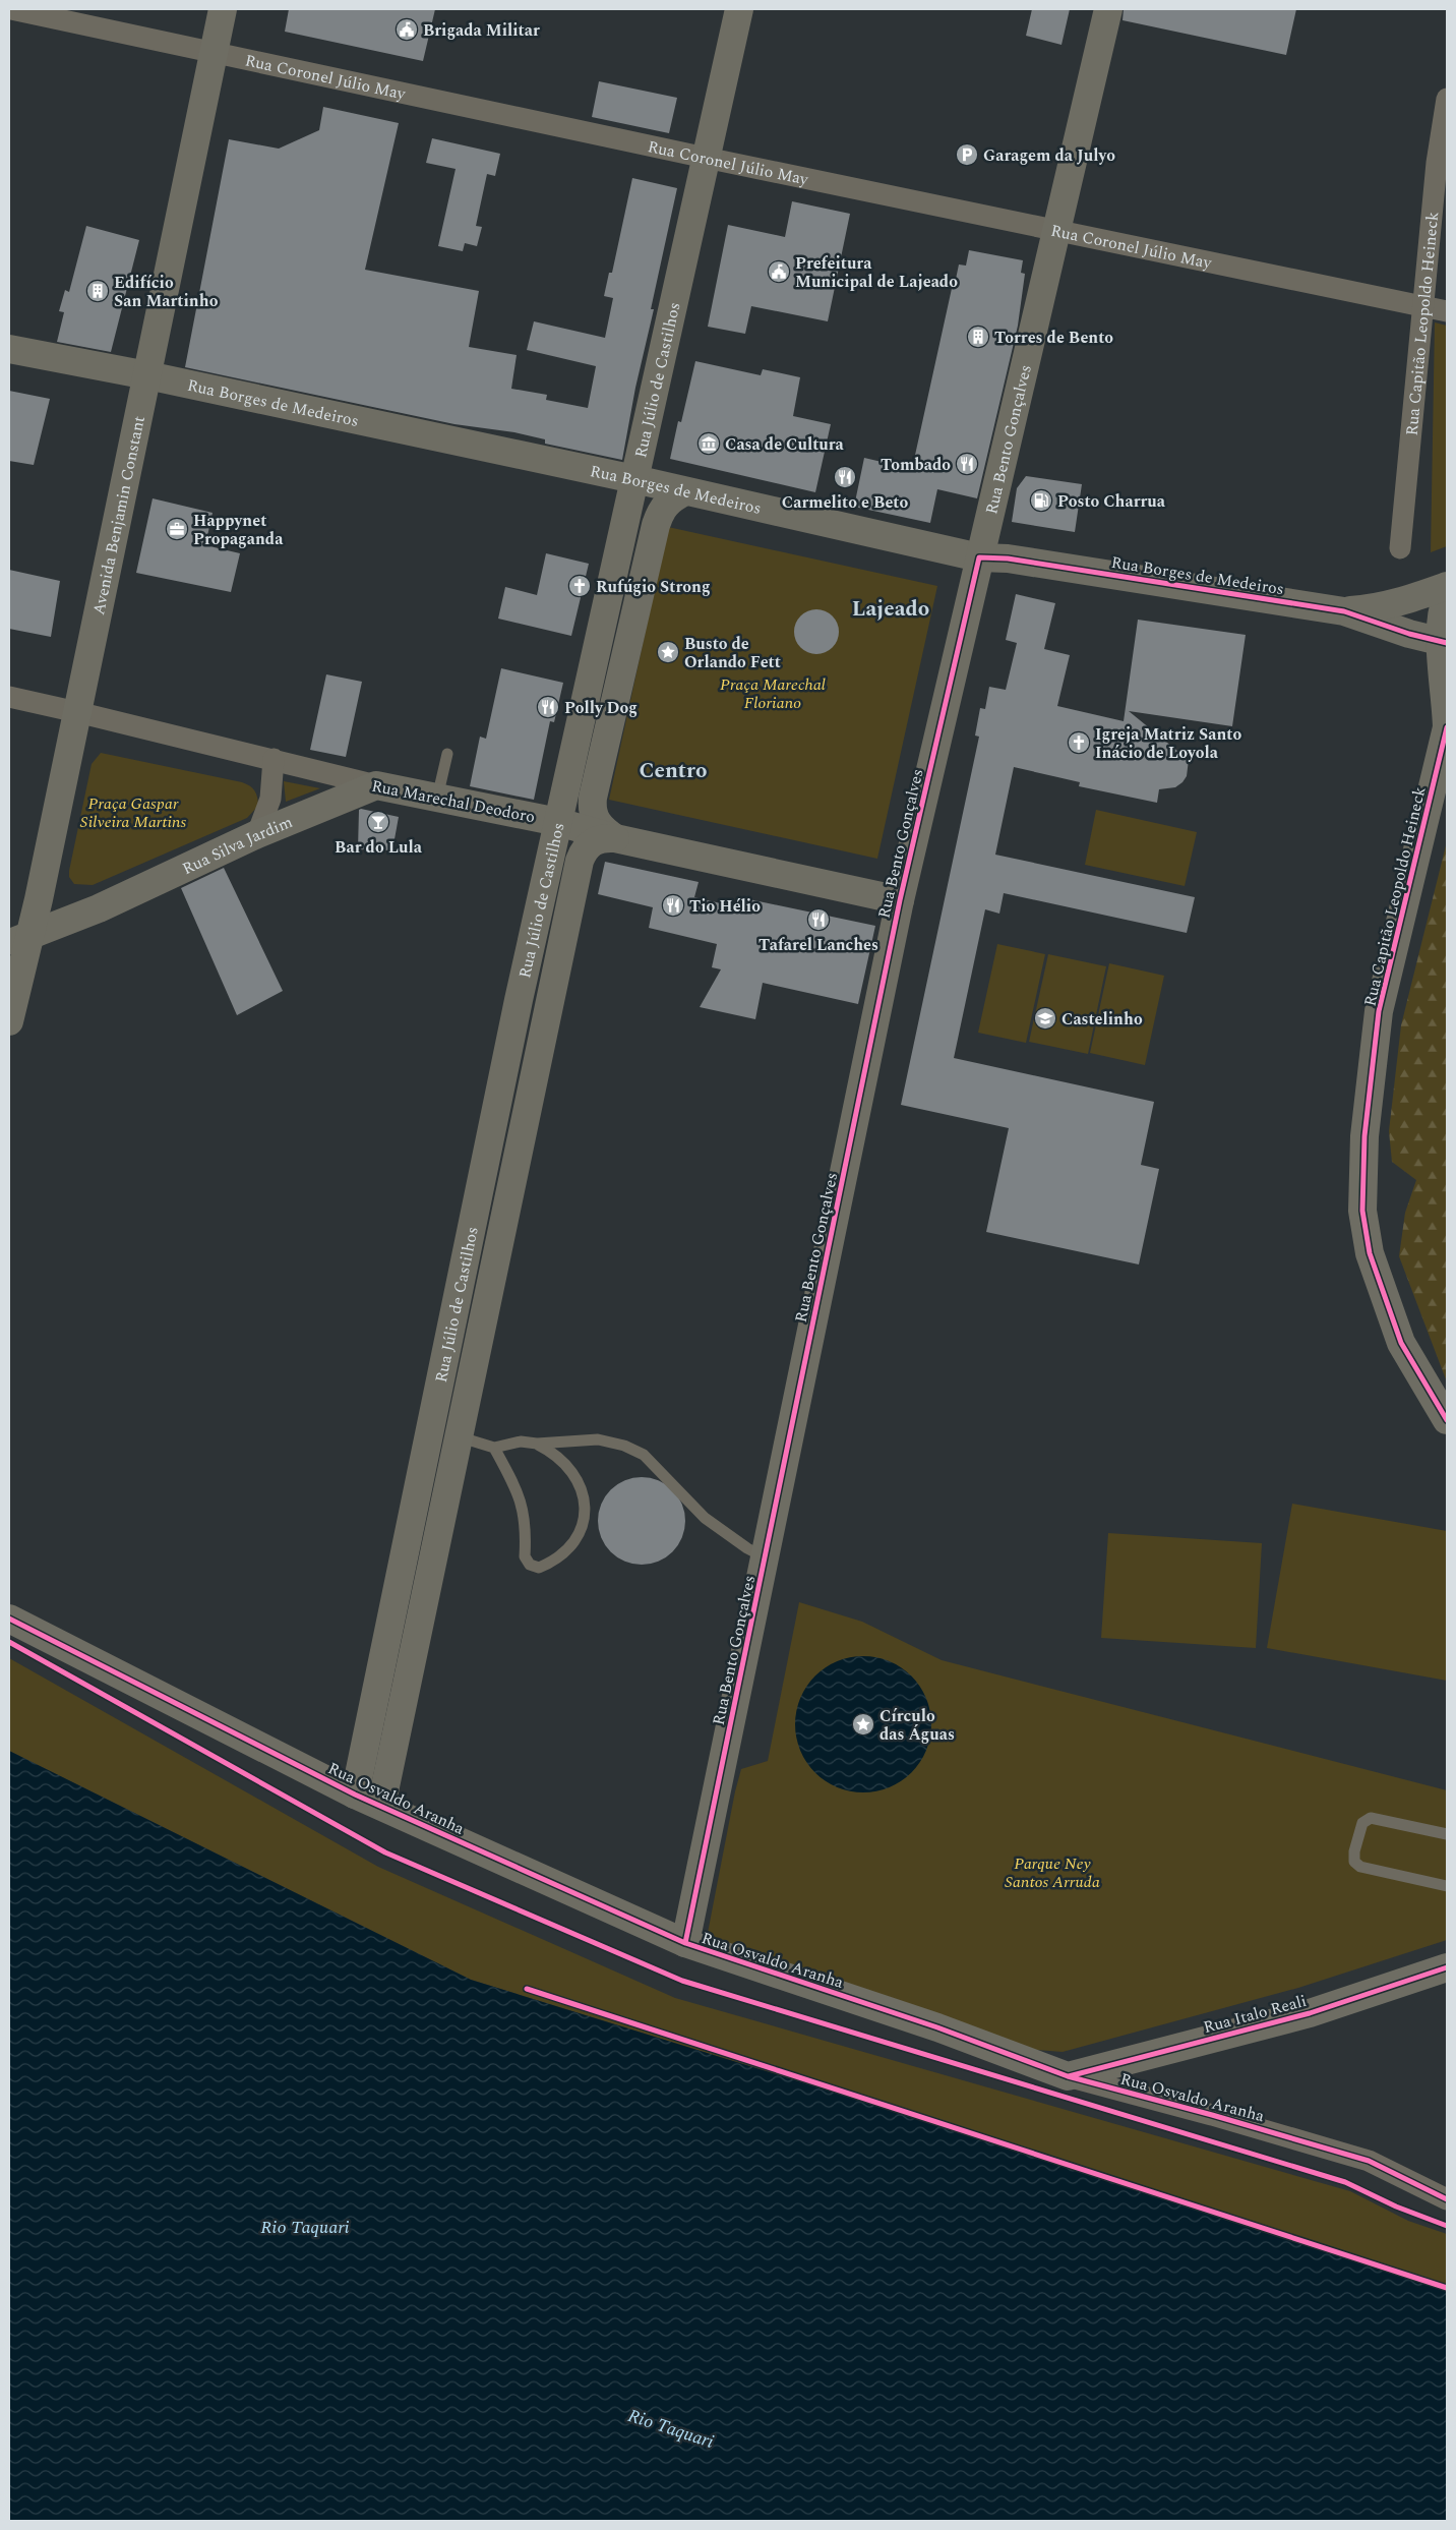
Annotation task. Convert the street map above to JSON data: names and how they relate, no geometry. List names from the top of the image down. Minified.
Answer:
{"streets":{"street":["Rua Coronel Júlio May","Rua Capitão Leopoldo Heineck","Rua Júlio de Castilhos","Rua Borges de Medeiros","Rua Bento Gonçalves","Avenida Benjamin Constant","Rua Marechal Deodoro","Rua Silva Jardim","Rua Osvaldo Aranha","Rua Italo Reali"]},"crossings":[["Rua Coronel Júlio May","Rua Capitão Leopoldo Heineck"],["Rua Coronel Júlio May","Rua Júlio de Castilhos"],["Rua Coronel Júlio May","Rua Bento Gonçalves"],["Rua Coronel Júlio May","Avenida Benjamin Constant"],["Rua Capitão Leopoldo Heineck","Rua Borges de Medeiros"],["Rua Júlio de Castilhos","Rua Borges de Medeiros"],["Rua Júlio de Castilhos","Rua Marechal Deodoro"],["Rua Júlio de Castilhos","Rua Osvaldo Aranha"],["Rua Borges de Medeiros","Rua Bento Gonçalves"],["Rua Borges de Medeiros","Avenida Benjamin Constant"],["Rua Bento Gonçalves","Rua Marechal Deodoro"],["Rua Bento Gonçalves","Rua Osvaldo Aranha"],["Avenida Benjamin Constant","Rua Marechal Deodoro"],["Avenida Benjamin Constant","Rua Silva Jardim"],["Rua Marechal Deodoro","Rua Silva Jardim"],["Rua Osvaldo Aranha","Rua Italo Reali"]],"districts":["Lajeado","Centro"],"water":["Rio Taquari"],"parks":["Praça Marechal Floriano","Praça Gaspar Silveira Martins","Parque Ney Santos Arruda"],"places":{"public building":["Brigada Militar","Prefeitura Municipal de Lajeado"],"parking":["Garagem da Julyo"],"building":["Edifício San Martinho","Torres de Bento"],"museum":["Casa de Cultura"],"restaurant":["Tombado","Carmelito e Beto","Polly Dog","Tio Hélio","Tafarel Lanches"],"fuel station":["Posto Charrua"],"office":["Happynet Propaganda"],"church":["Rufúgio Strong","Igreja Matriz Santo Inácio de Loyola"],"place":["Busto de Orlando Fett","Círculo das Águas"],"bar":["Bar do Lula"],"school or university":["Castelinho"]}}
